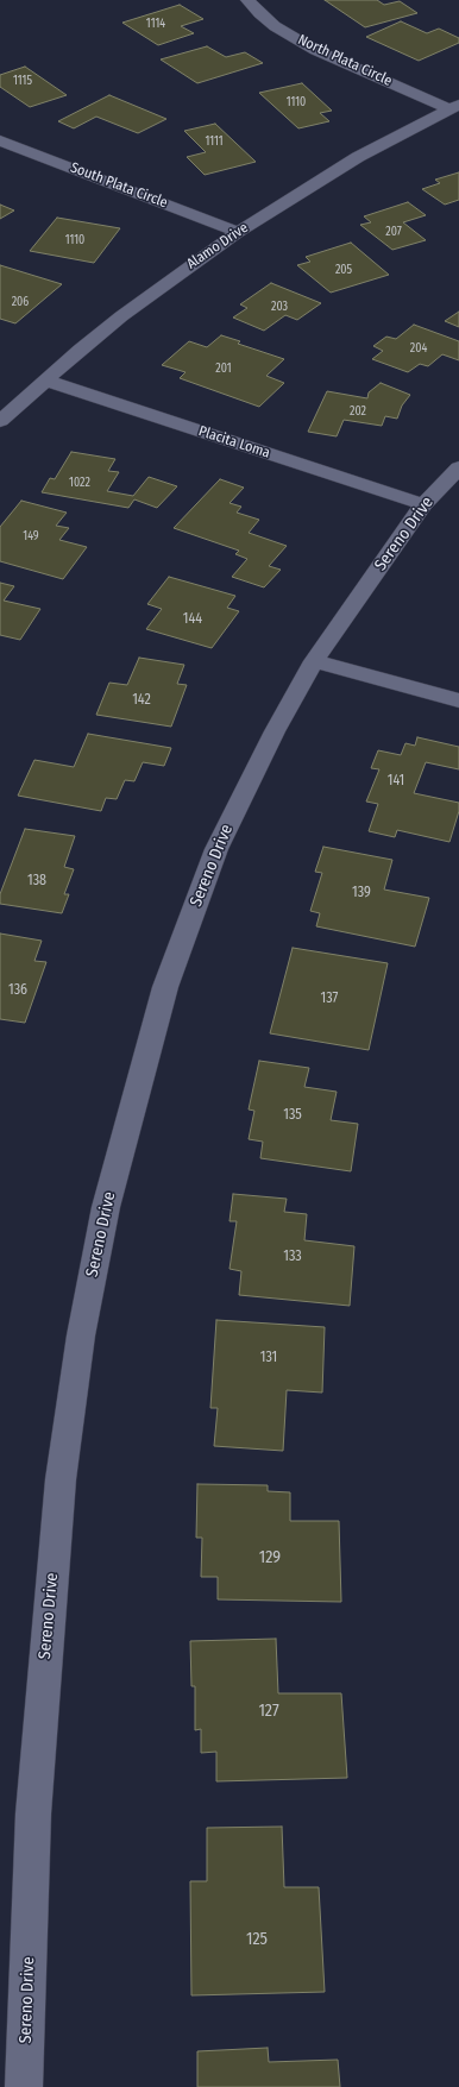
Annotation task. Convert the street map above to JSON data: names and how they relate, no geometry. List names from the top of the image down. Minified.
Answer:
{"streets":{"street":["North Plata Circle","South Plata Circle","Alamo Drive","Placita Loma","Sereno Drive"]},"crossings":[["North Plata Circle","Alamo Drive"],["South Plata Circle","Alamo Drive"],["Alamo Drive","Placita Loma"],["Placita Loma","Sereno Drive"]],"house_numbers":["1114","1115","1110","1111","207","1110","205","206","203","204","201","202","1022","149","144","142","141","138","139","136","137","135","133","131","129","127","125"]}
